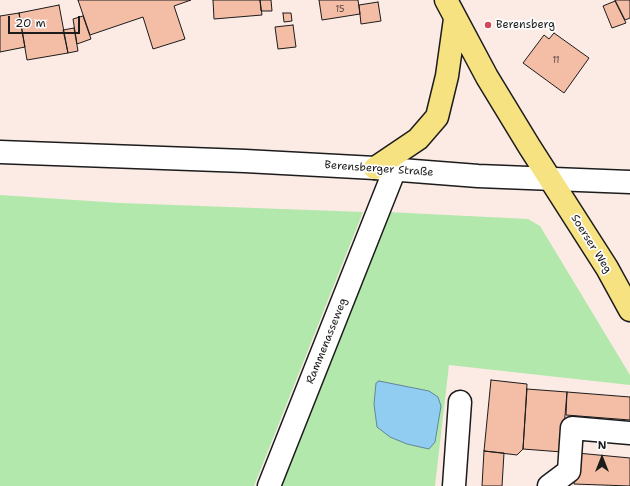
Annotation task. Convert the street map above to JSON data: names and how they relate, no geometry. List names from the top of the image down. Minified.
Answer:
{"streets":{"main road":["Soerser Weg"],"street":["Berensberger Straße","Rammenasseweg"]},"crossings":[["Berensberger Straße","Soerser Weg"],["Berensberger Straße","Rammenasseweg"]],"places":["Berensberg"],"house_numbers":["15","11"],"scale_bar":"20 m","north":"top"}
